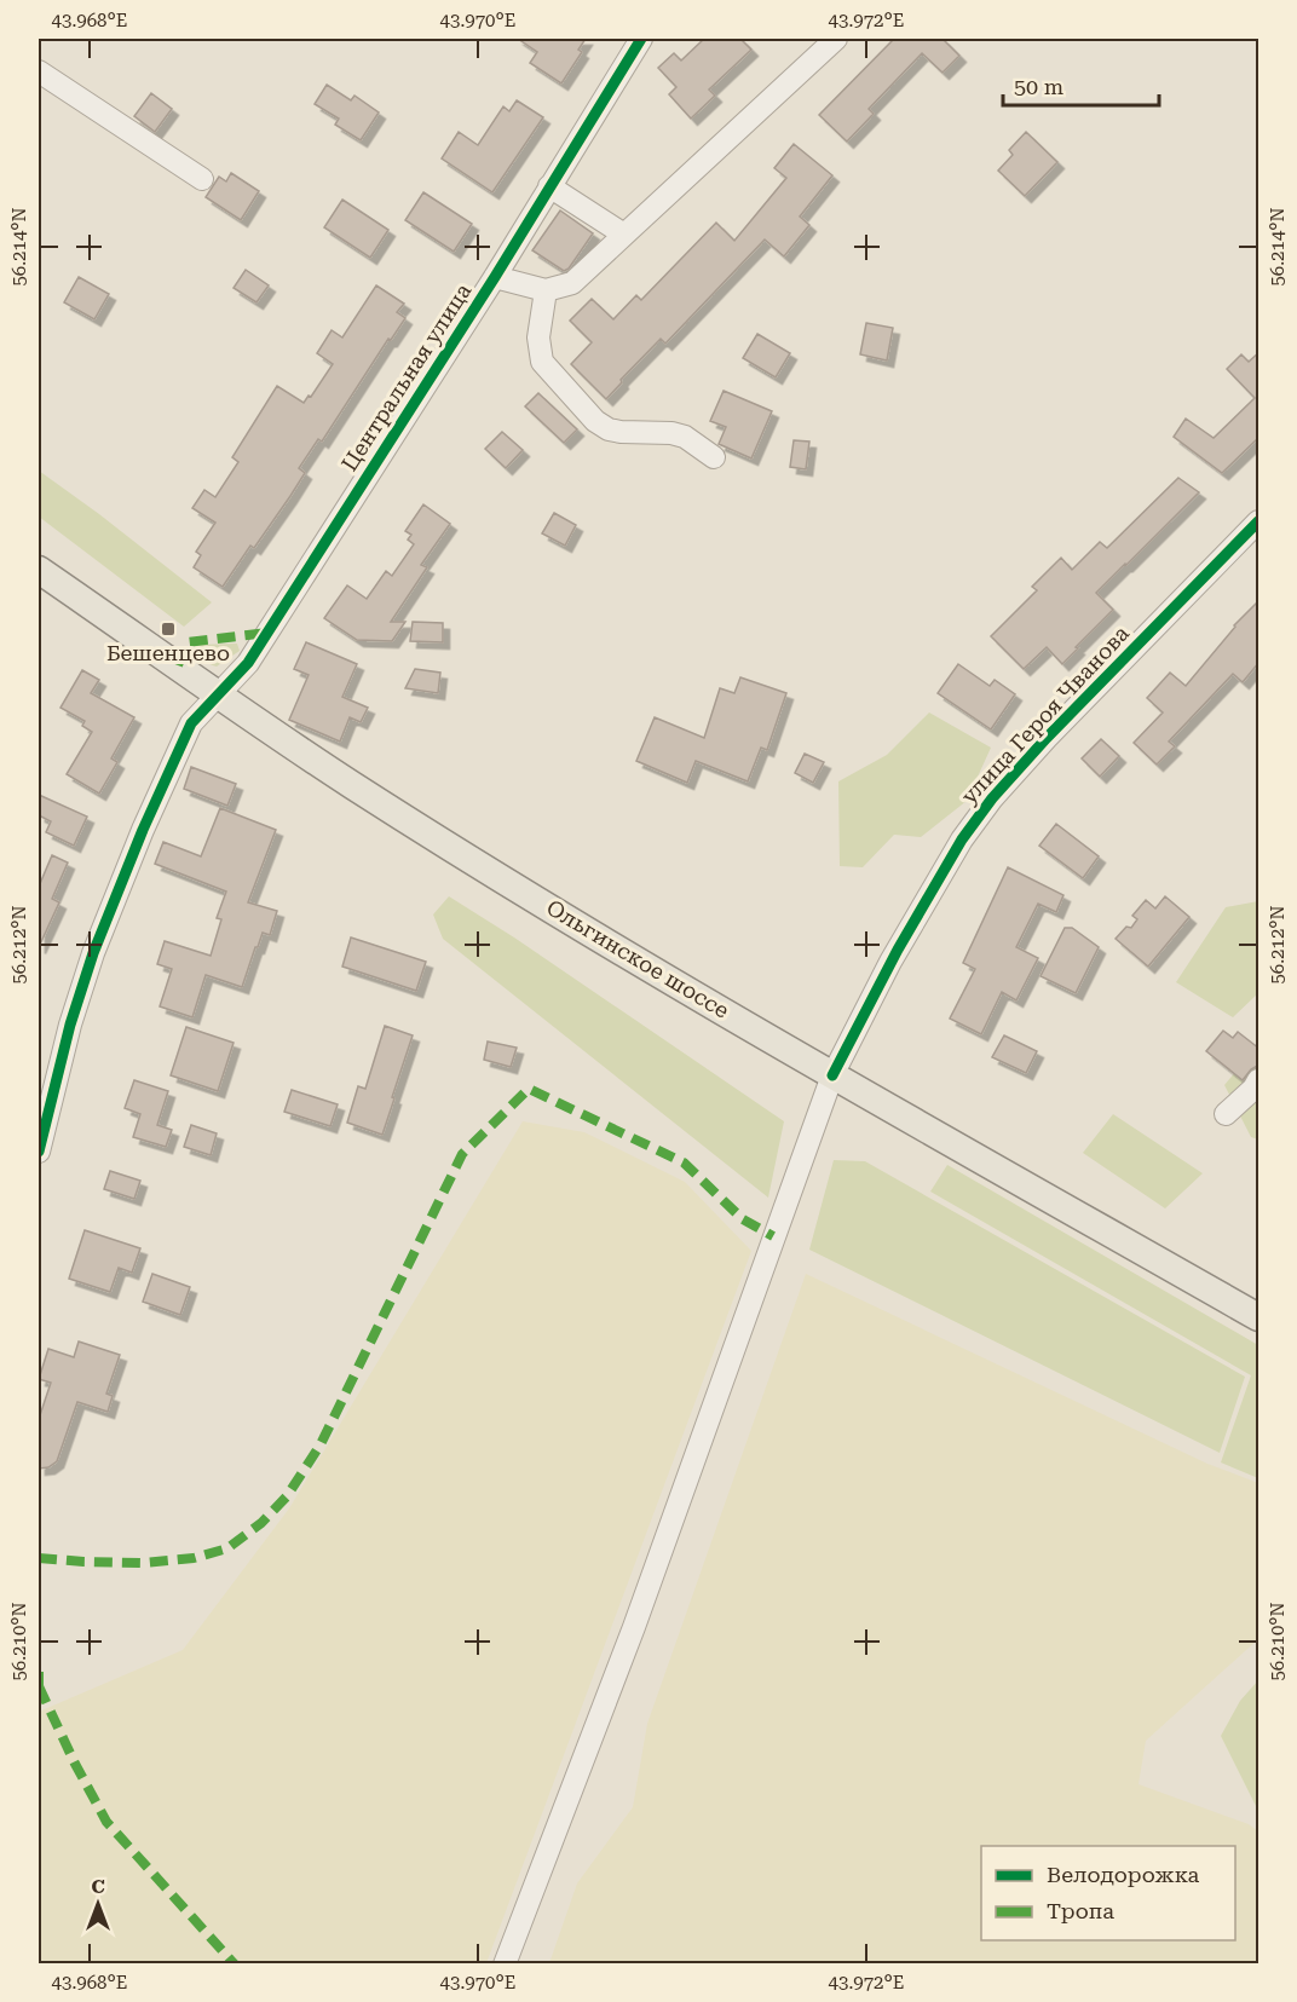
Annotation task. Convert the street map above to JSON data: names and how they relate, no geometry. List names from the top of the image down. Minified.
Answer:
{"streets":{"main road":["Ольгинское шоссе"],"street":["Центральная улица","улица Героя Чванова"]},"crossings":[["Центральная улица","Ольгинское шоссе"],["улица Героя Чванова","Ольгинское шоссе"]],"places":{"transit":["Бешенцево"]},"legend":["Велодорожка","Тропа"],"scale_bar":"50 m","north":"top","coordinates":["43.968°E","43.970°E","43.972°E","56.214°N","56.212°N","56.210°N"]}
